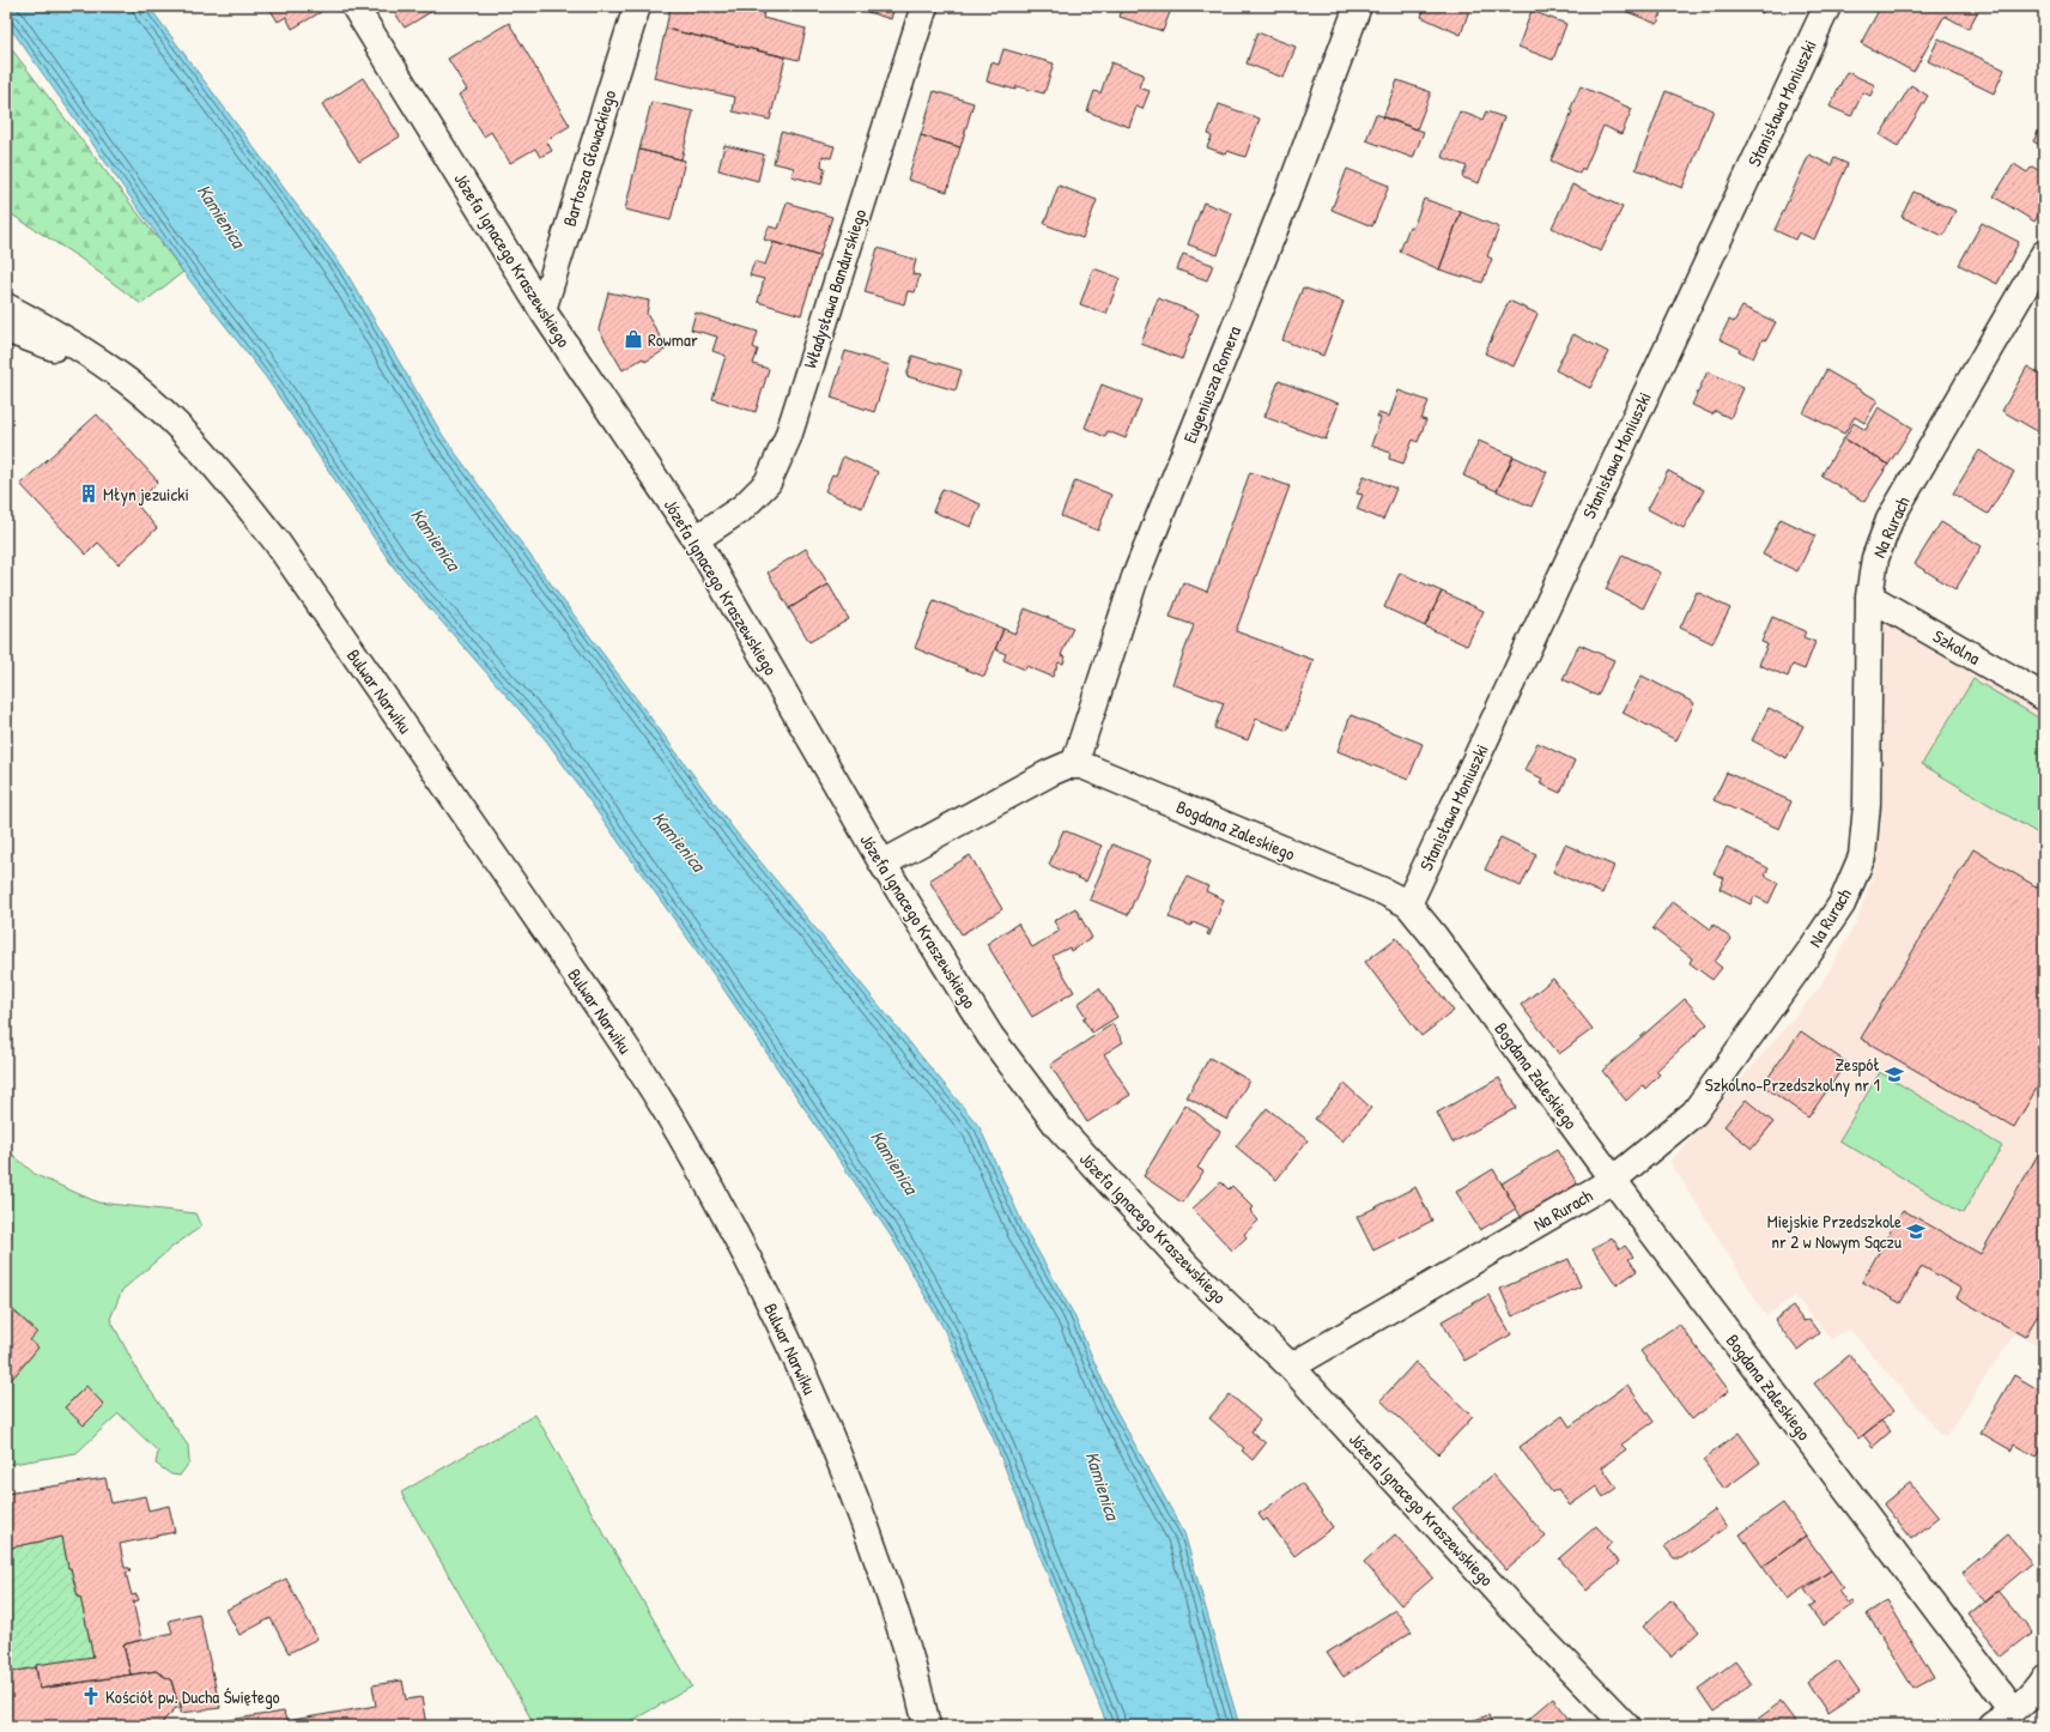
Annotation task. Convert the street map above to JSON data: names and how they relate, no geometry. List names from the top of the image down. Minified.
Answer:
{"streets":{"street":["Stanisława Moniuszki","Bartosza Głowackiego","Józefa Ignacego Kraszewskiego","Władysława Bandurskiego","Eugeniusza Romera","Na Rurach","Szkolna","Bulwar Narwiku","Bogdana Zaleskiego"]},"crossings":[["Stanisława Moniuszki","Bogdana Zaleskiego"],["Bartosza Głowackiego","Józefa Ignacego Kraszewskiego"],["Józefa Ignacego Kraszewskiego","Władysława Bandurskiego"],["Józefa Ignacego Kraszewskiego","Na Rurach"],["Józefa Ignacego Kraszewskiego","Bogdana Zaleskiego"],["Eugeniusza Romera","Bogdana Zaleskiego"],["Na Rurach","Szkolna"],["Na Rurach","Bogdana Zaleskiego"]],"water":["Kamienica"],"places":{"shop":["Rowmar"],"building":["Młyn jezuicki"],"school or university":["Zespół Szkolno-Przedszkolny nr 1","Miejskie Przedszkole nr 2 w Nowym Sączu"],"church":["Kościół pw. Ducha Świętego"]}}
